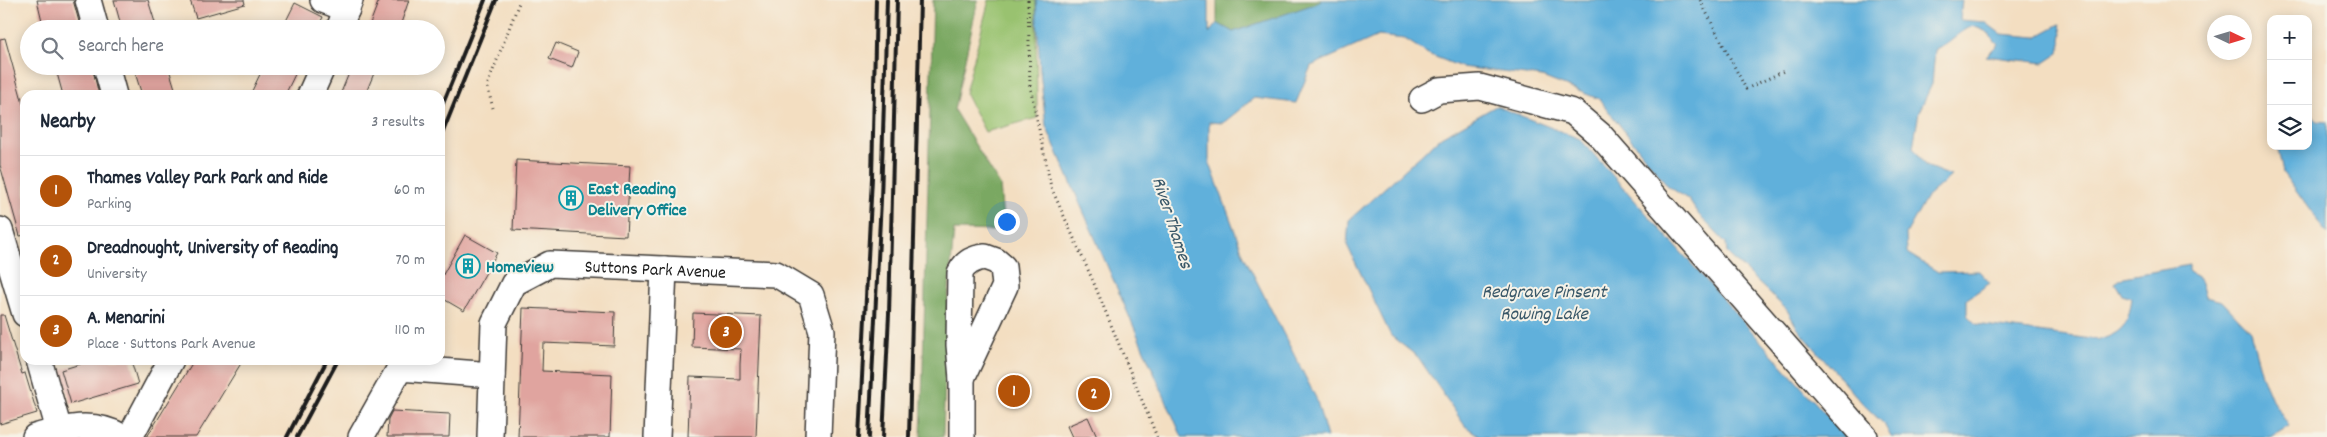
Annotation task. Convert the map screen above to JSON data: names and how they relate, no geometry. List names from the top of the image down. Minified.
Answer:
{"streets":{"street":["Suttons Park Avenue"]},"water":["River Thames","Redgrave Pinsent Rowing Lake"],"places":{"building":["East Reading Delivery Office","Homeview"]},"north":"right","page":{"map_buttons":["+","−"],"search":"Search here","heading":["Nearby","3 results"],"list":[{"mark":"1","name":"Thames Valley Park Park and Ride","note":"Parking","value":"60 m"},{"mark":"2","name":"Dreadnought, University of Reading","note":"University","value":"70 m"},{"mark":"3","name":"A. Menarini","note":"Place · Suttons Park Avenue","value":"110 m"}],"pins":["3","1","2"]}}
